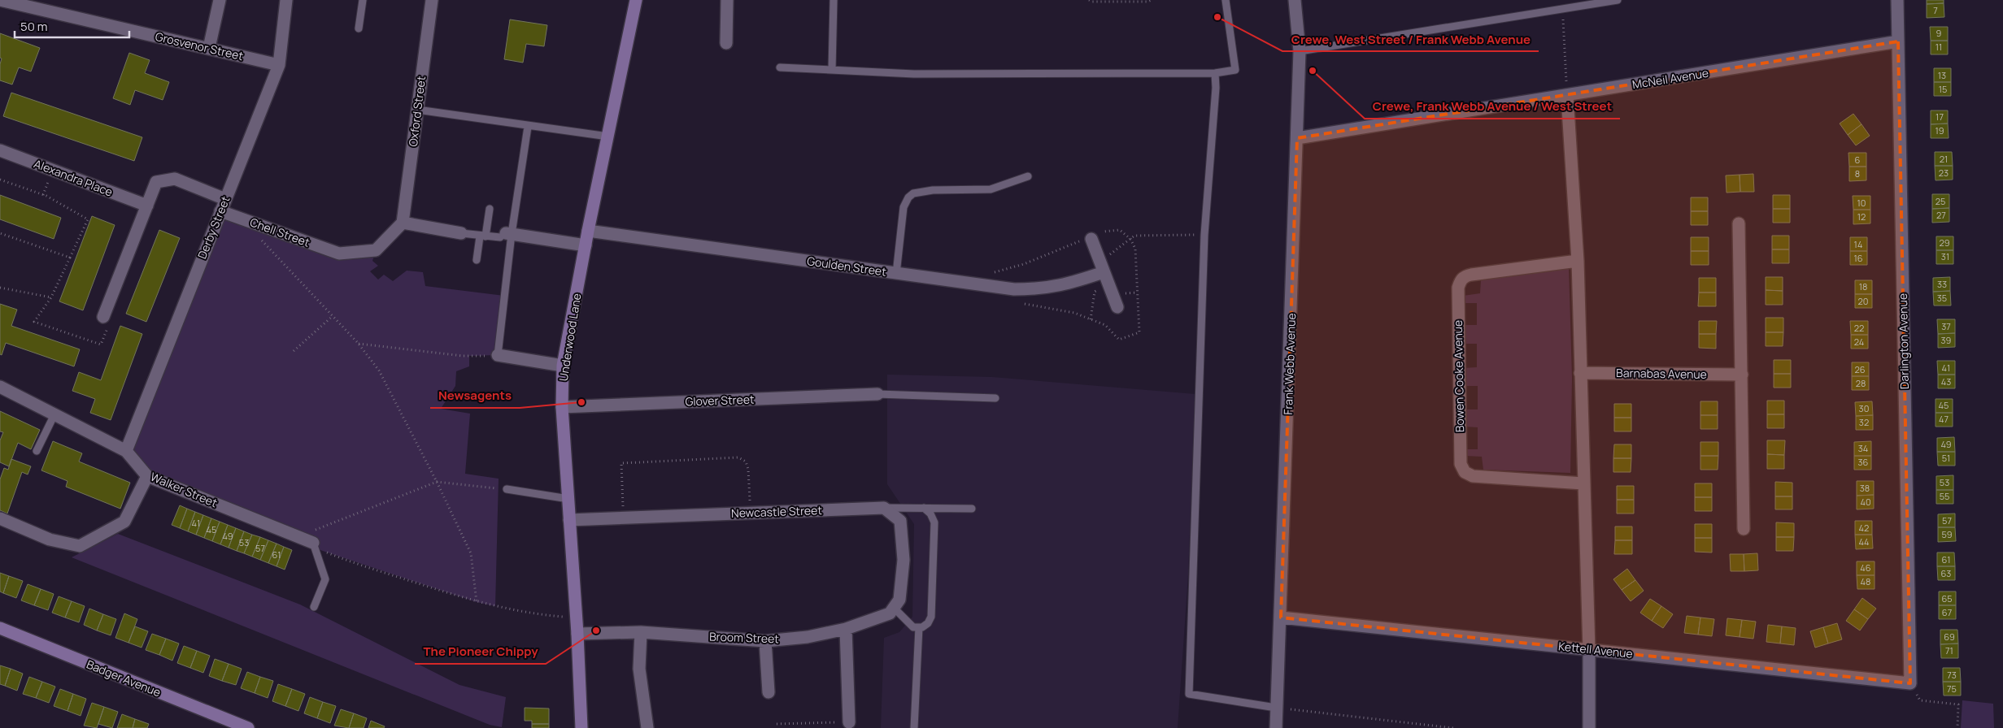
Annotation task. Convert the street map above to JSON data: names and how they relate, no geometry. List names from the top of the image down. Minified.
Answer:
{"streets":{"street":["Grosvenor Street","McNeil Avenue","Oxford Street","Alexandra Place","Derby Street","Chell Street","Goulden Street","Underwood Lane","Darlington Avenue","Frank Webb Avenue","Barnabas Avenue","Bowen Cooke Avenue","Glover Street","Walker Street","Newcastle Street","Broom Street","Kettell Avenue","Badger Avenue"]},"crossings":[["Grosvenor Street","Derby Street"],["McNeil Avenue","Darlington Avenue"],["McNeil Avenue","Frank Webb Avenue"],["Oxford Street","Chell Street"],["Derby Street","Chell Street"],["Derby Street","Walker Street"],["Goulden Street","Underwood Lane"],["Underwood Lane","Glover Street"],["Underwood Lane","Newcastle Street"],["Underwood Lane","Broom Street"],["Darlington Avenue","Kettell Avenue"],["Frank Webb Avenue","Kettell Avenue"]],"places":["Crewe, West Street / Frank Webb Avenue","Crewe, Frank Webb Avenue / West Street","Newsagents","The Pioneer Chippy"],"house_numbers":["7","9","11","13","15","17","19","21","6","23","8","25","10","27","12","29","14","31","16","33","18","35","20","37","22","39","24","41","26","43","28","45","30","47","32","49","34","51","36","53","38","55","40","57","41","42","45","59","49","44","53","57","61","61","46","63","48","65","67","69","71","73","75"],"scale_bar":"50 m"}
